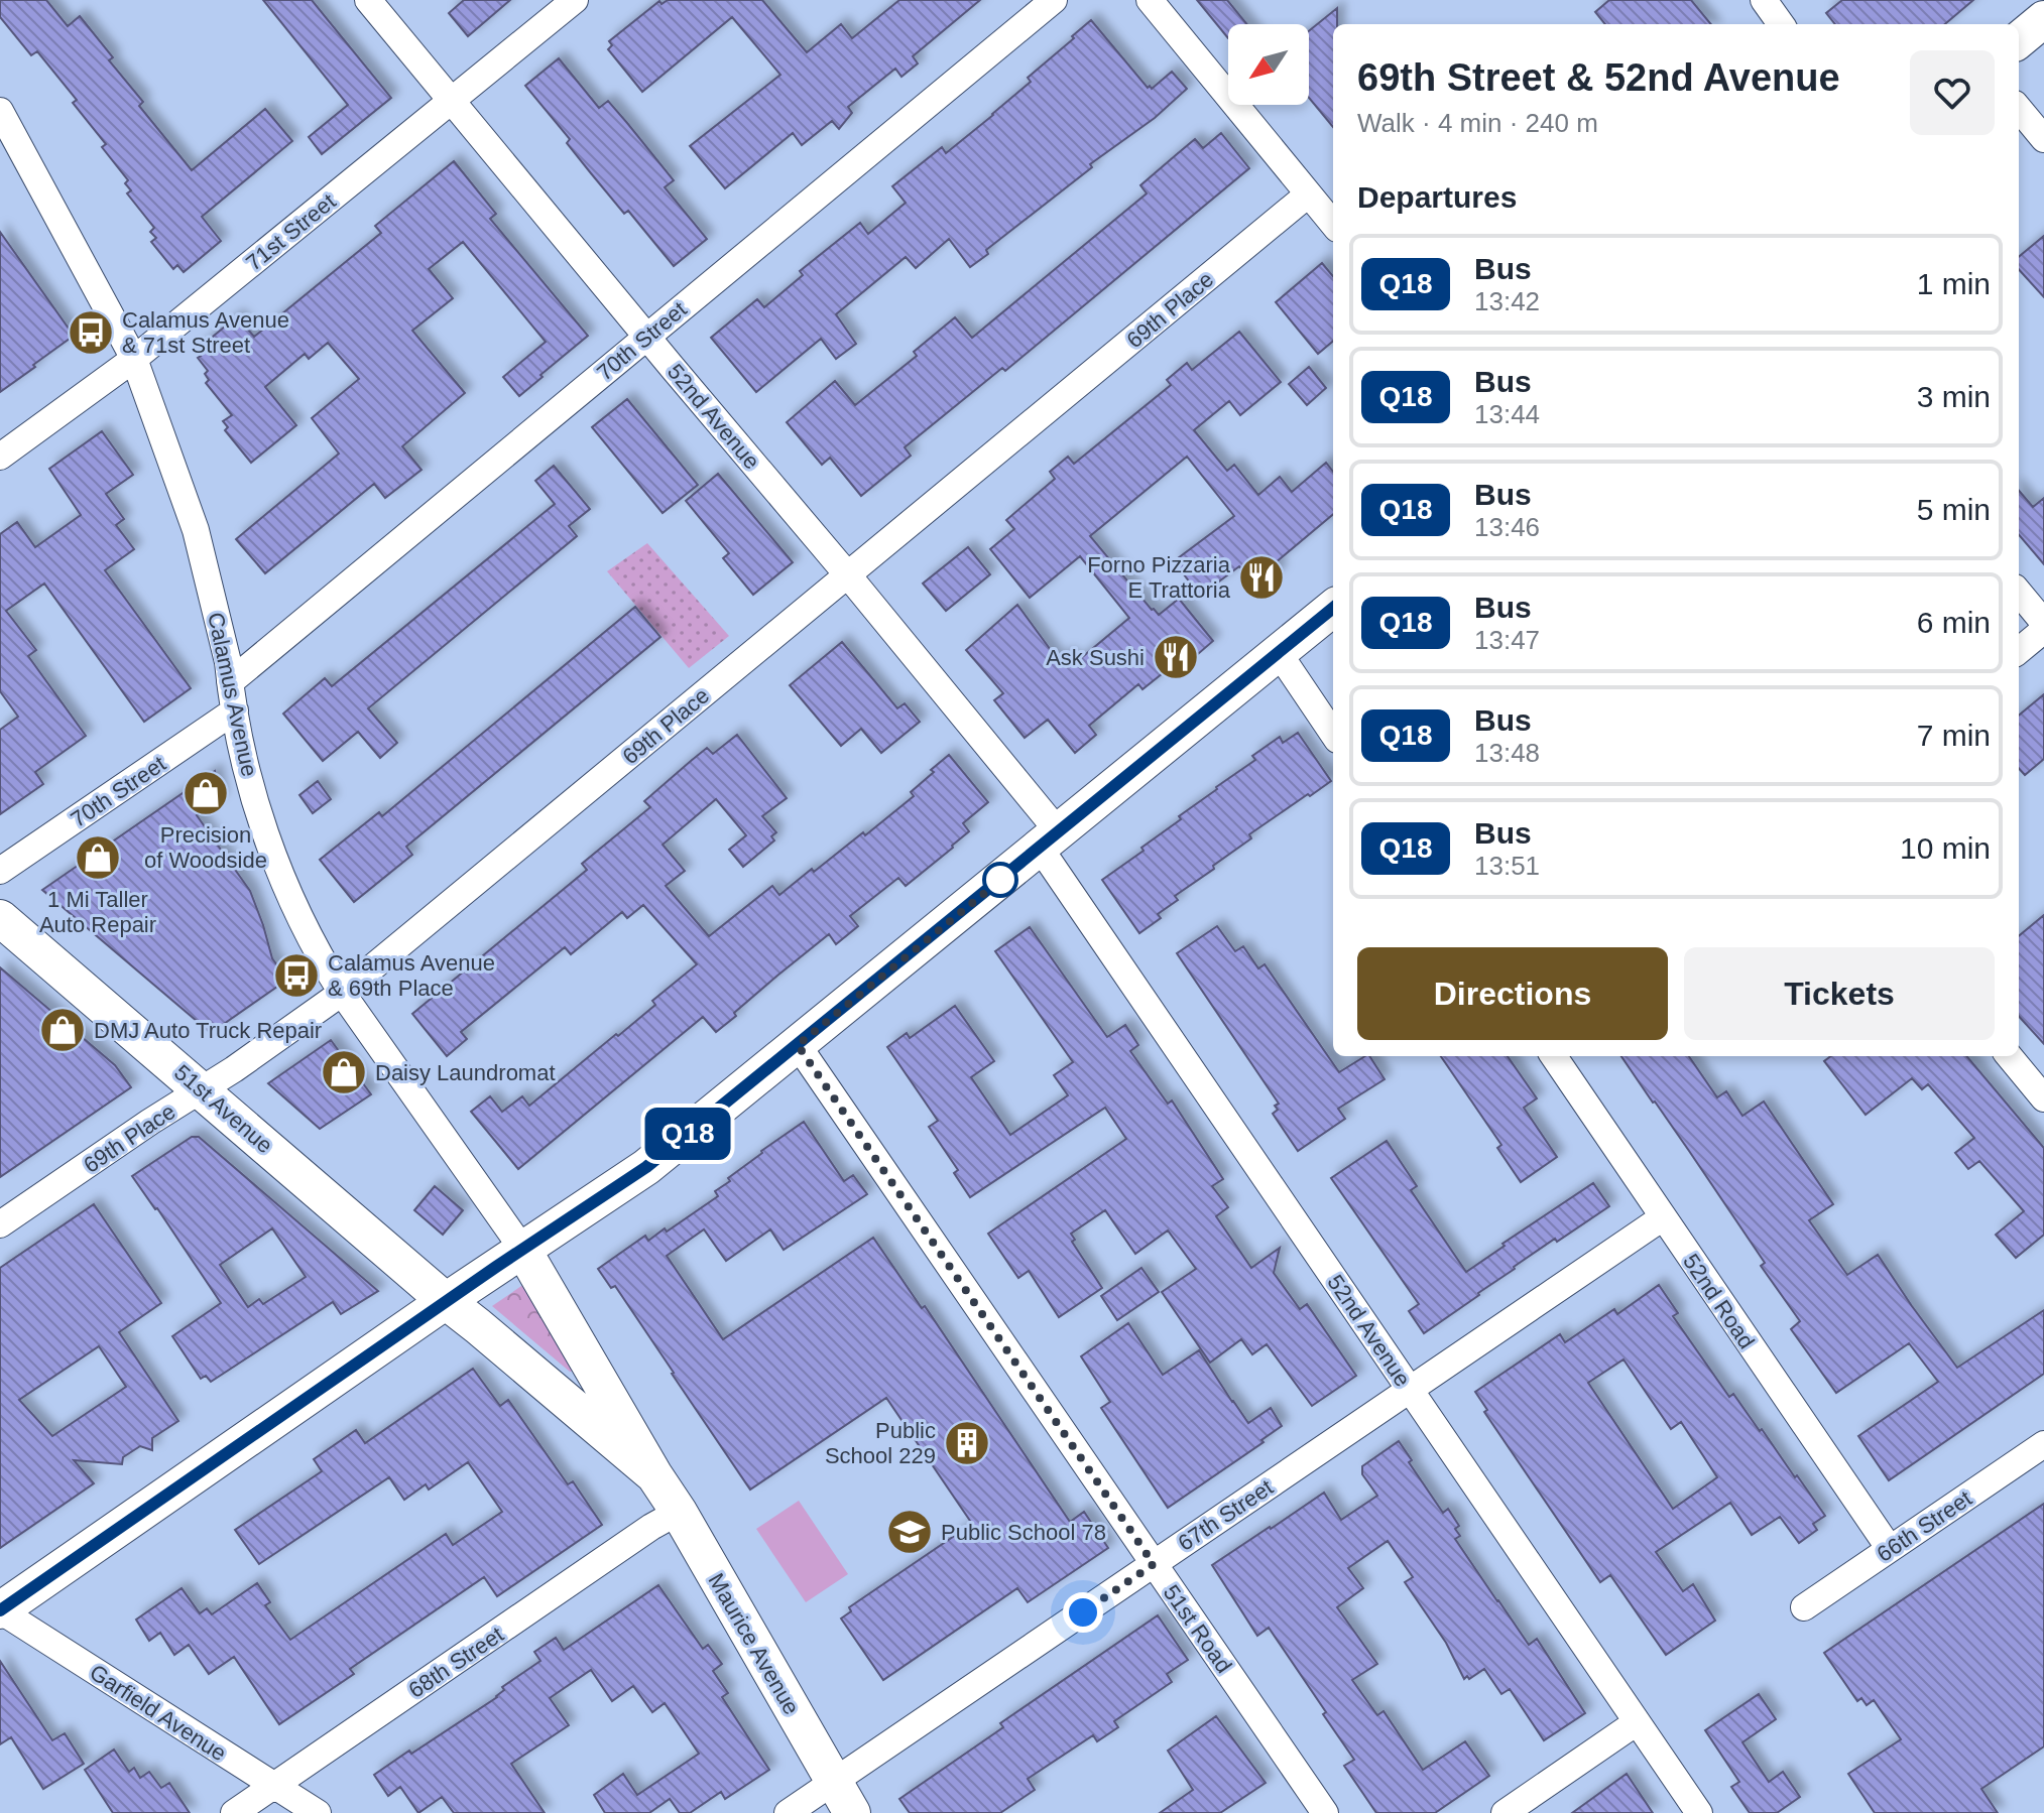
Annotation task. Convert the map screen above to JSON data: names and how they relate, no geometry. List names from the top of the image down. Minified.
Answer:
{"streets":{"street":["71st Street","69th Place","70th Street","52nd Avenue","Calamus Avenue","51st Avenue","52nd Road","67th Street","66th Street","51st Road","Maurice Avenue","68th Street","Garfield Avenue"]},"crossings":[["71st Street","52nd Avenue"],["71st Street","Calamus Avenue"],["69th Place","52nd Avenue"],["69th Place","Calamus Avenue"],["69th Place","51st Avenue"],["70th Street","52nd Avenue"],["70th Street","Calamus Avenue"],["52nd Avenue","67th Street"],["Calamus Avenue","Maurice Avenue"],["51st Avenue","Maurice Avenue"],["52nd Road","67th Street"],["52nd Road","66th Street"],["67th Street","51st Road"],["67th Street","Maurice Avenue"],["Maurice Avenue","68th Street"],["68th Street","Garfield Avenue"]],"places":{"bus stop":["Calamus Avenue & 71st Street","Calamus Avenue & 69th Place"],"restaurant":["Forno Pizzaria E Trattoria","Ask Sushi"],"shop":["Precision of Woodside","1 Mi Taller Auto Repair","DMJ Auto Truck Repair","Daisy Laundromat"],"building":["Public School 229"],"school or university":["Public School 78"]},"lines":["bus line Q18"],"north":"bottom left","page":{"on_map":"Q18","heading":[["69th Street & 52nd Avenue","Walk · 4 min · 240 m"],"Departures"],"list":[{"mark":"Q18","name":"Bus","note":"13:42","value":"1 min"},{"mark":"Q18","name":"Bus","note":"13:44","value":"3 min"},{"mark":"Q18","name":"Bus","note":"13:46","value":"5 min"},{"mark":"Q18","name":"Bus","note":"13:47","value":"6 min"},{"mark":"Q18","name":"Bus","note":"13:48","value":"7 min"},{"mark":"Q18","name":"Bus","note":"13:51","value":"10 min"}],"buttons":["Directions","Tickets"]}}
